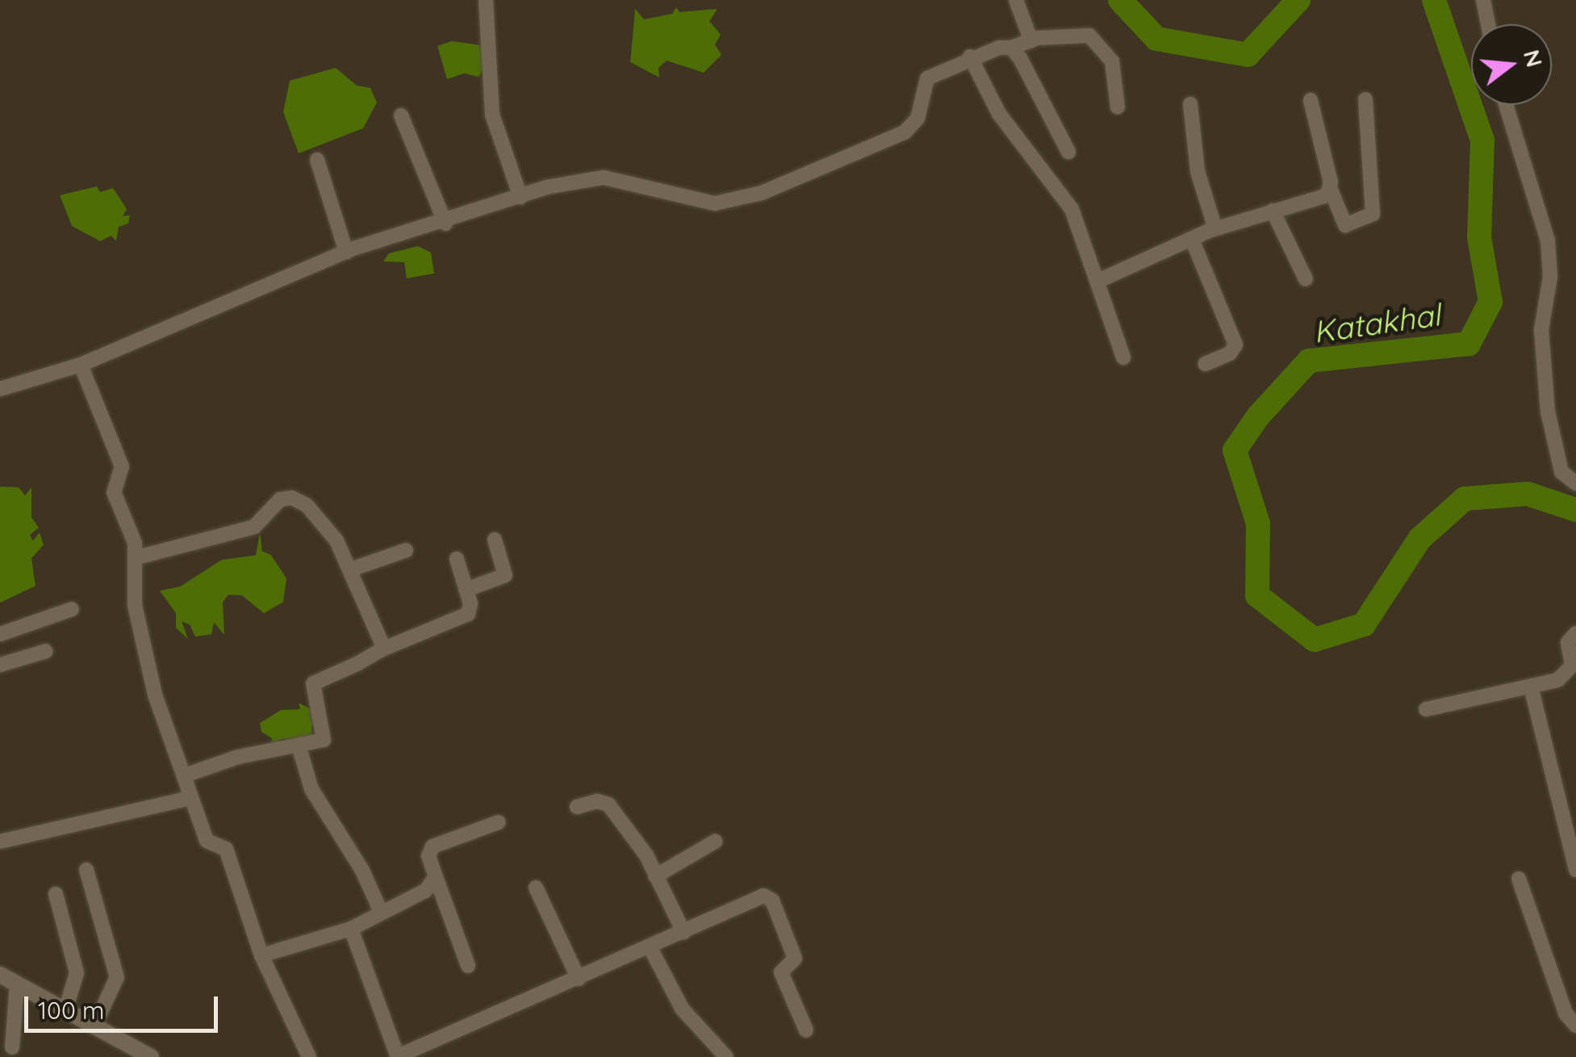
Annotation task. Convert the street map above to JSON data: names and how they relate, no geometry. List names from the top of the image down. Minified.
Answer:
{"water":["Katakhal"],"scale_bar":"100 m","north":"right"}
